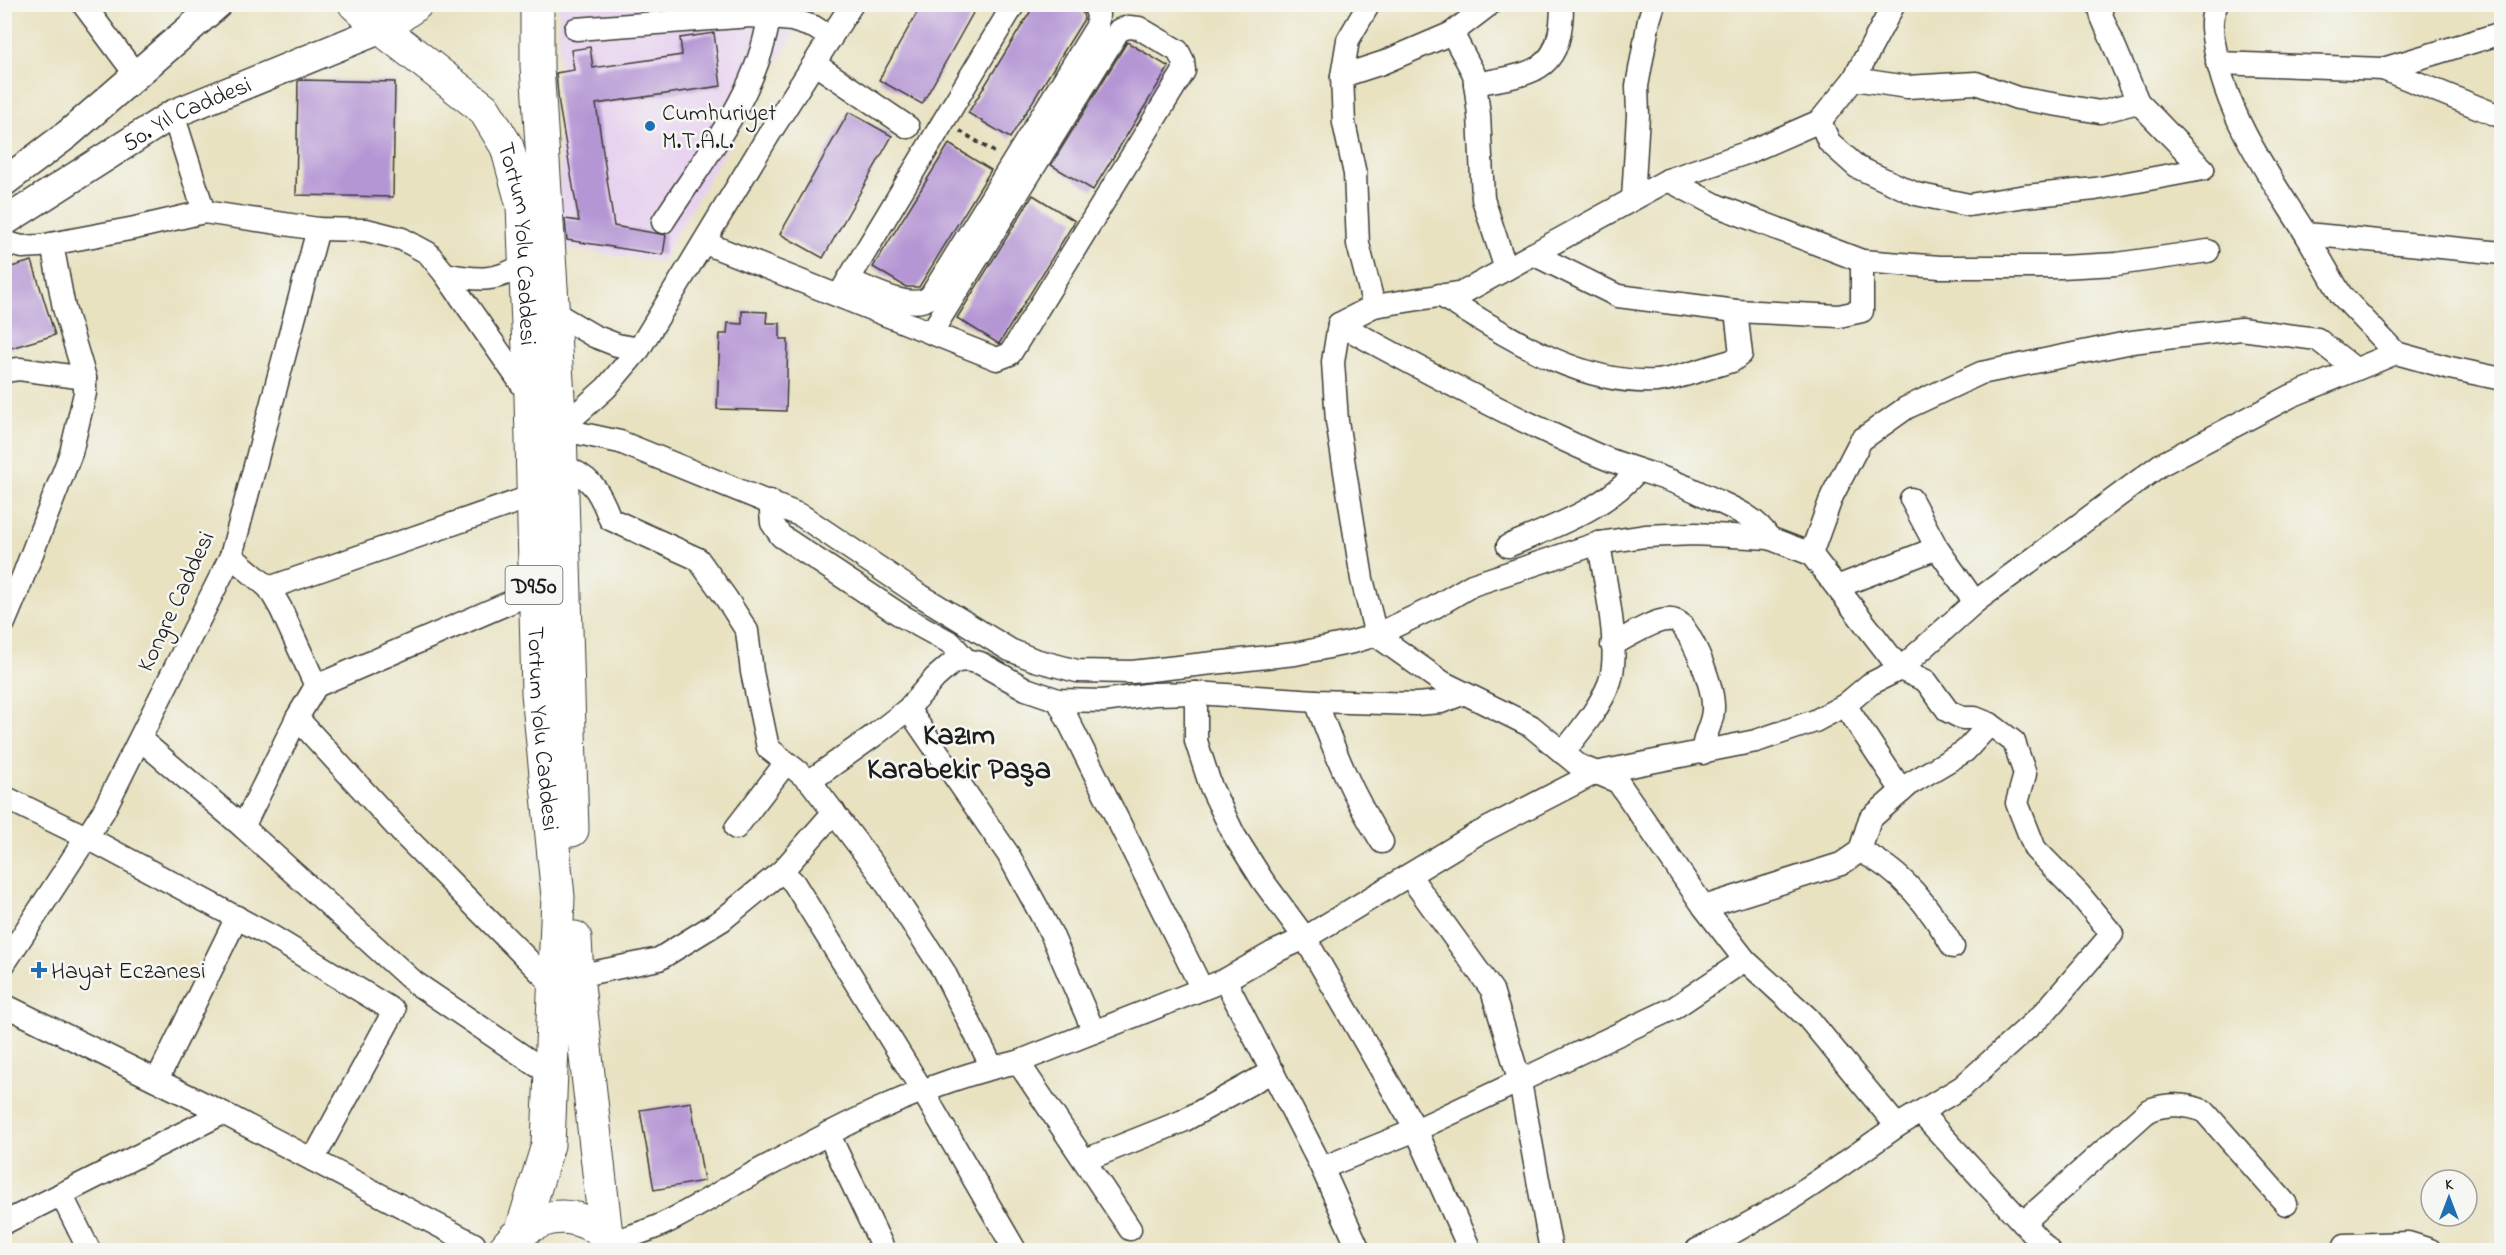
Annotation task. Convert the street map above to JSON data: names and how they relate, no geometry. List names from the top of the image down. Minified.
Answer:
{"streets":{"highway":["Tortum Yolu Caddesi","D950"],"main road":["50. Yıl Caddesi"],"street":["Kongre Caddesi"]},"crossings":[["50. Yıl Caddesi","Tortum Yolu Caddesi"]],"districts":["Kazım Karabekir Paşa"],"places":{"other":["Cumhuriyet M.T.A.L."],"health":["Hayat Eczanesi"]},"north":"top"}
